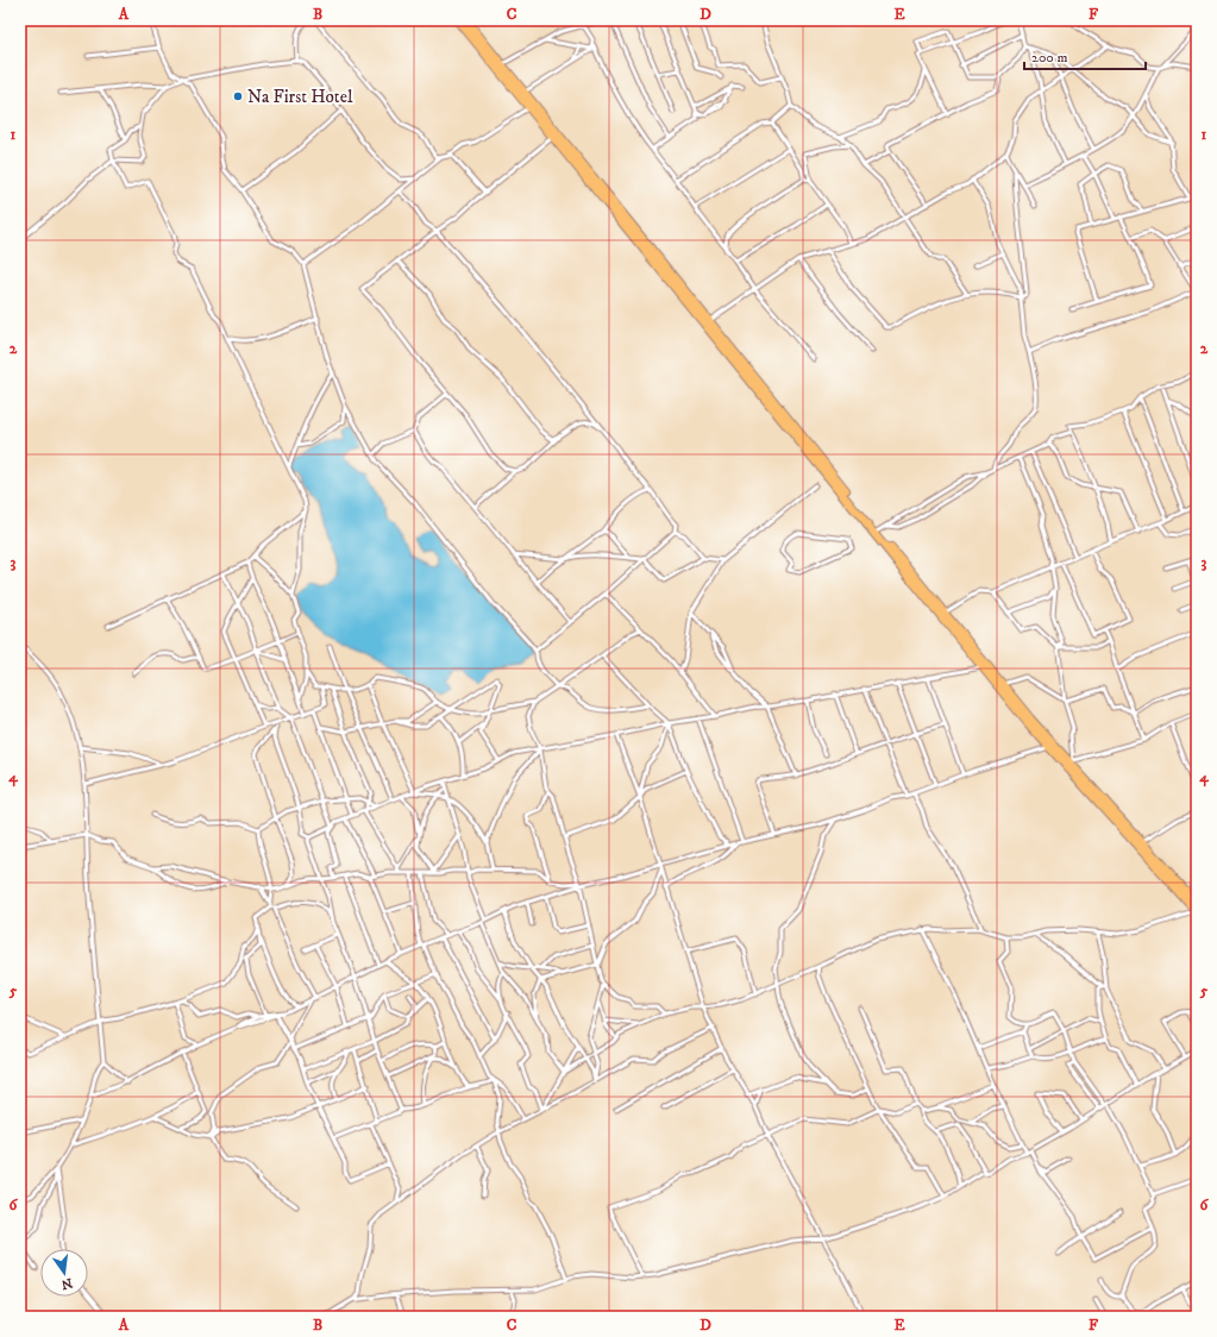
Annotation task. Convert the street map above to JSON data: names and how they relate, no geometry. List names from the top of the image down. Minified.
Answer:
{"places":["Na First Hotel"],"scale_bar":"200 m","north":"bottom","grid":{"columns":["A","B","C","D","E","F"],"rows":["1","2","3","4","5","6"]}}
